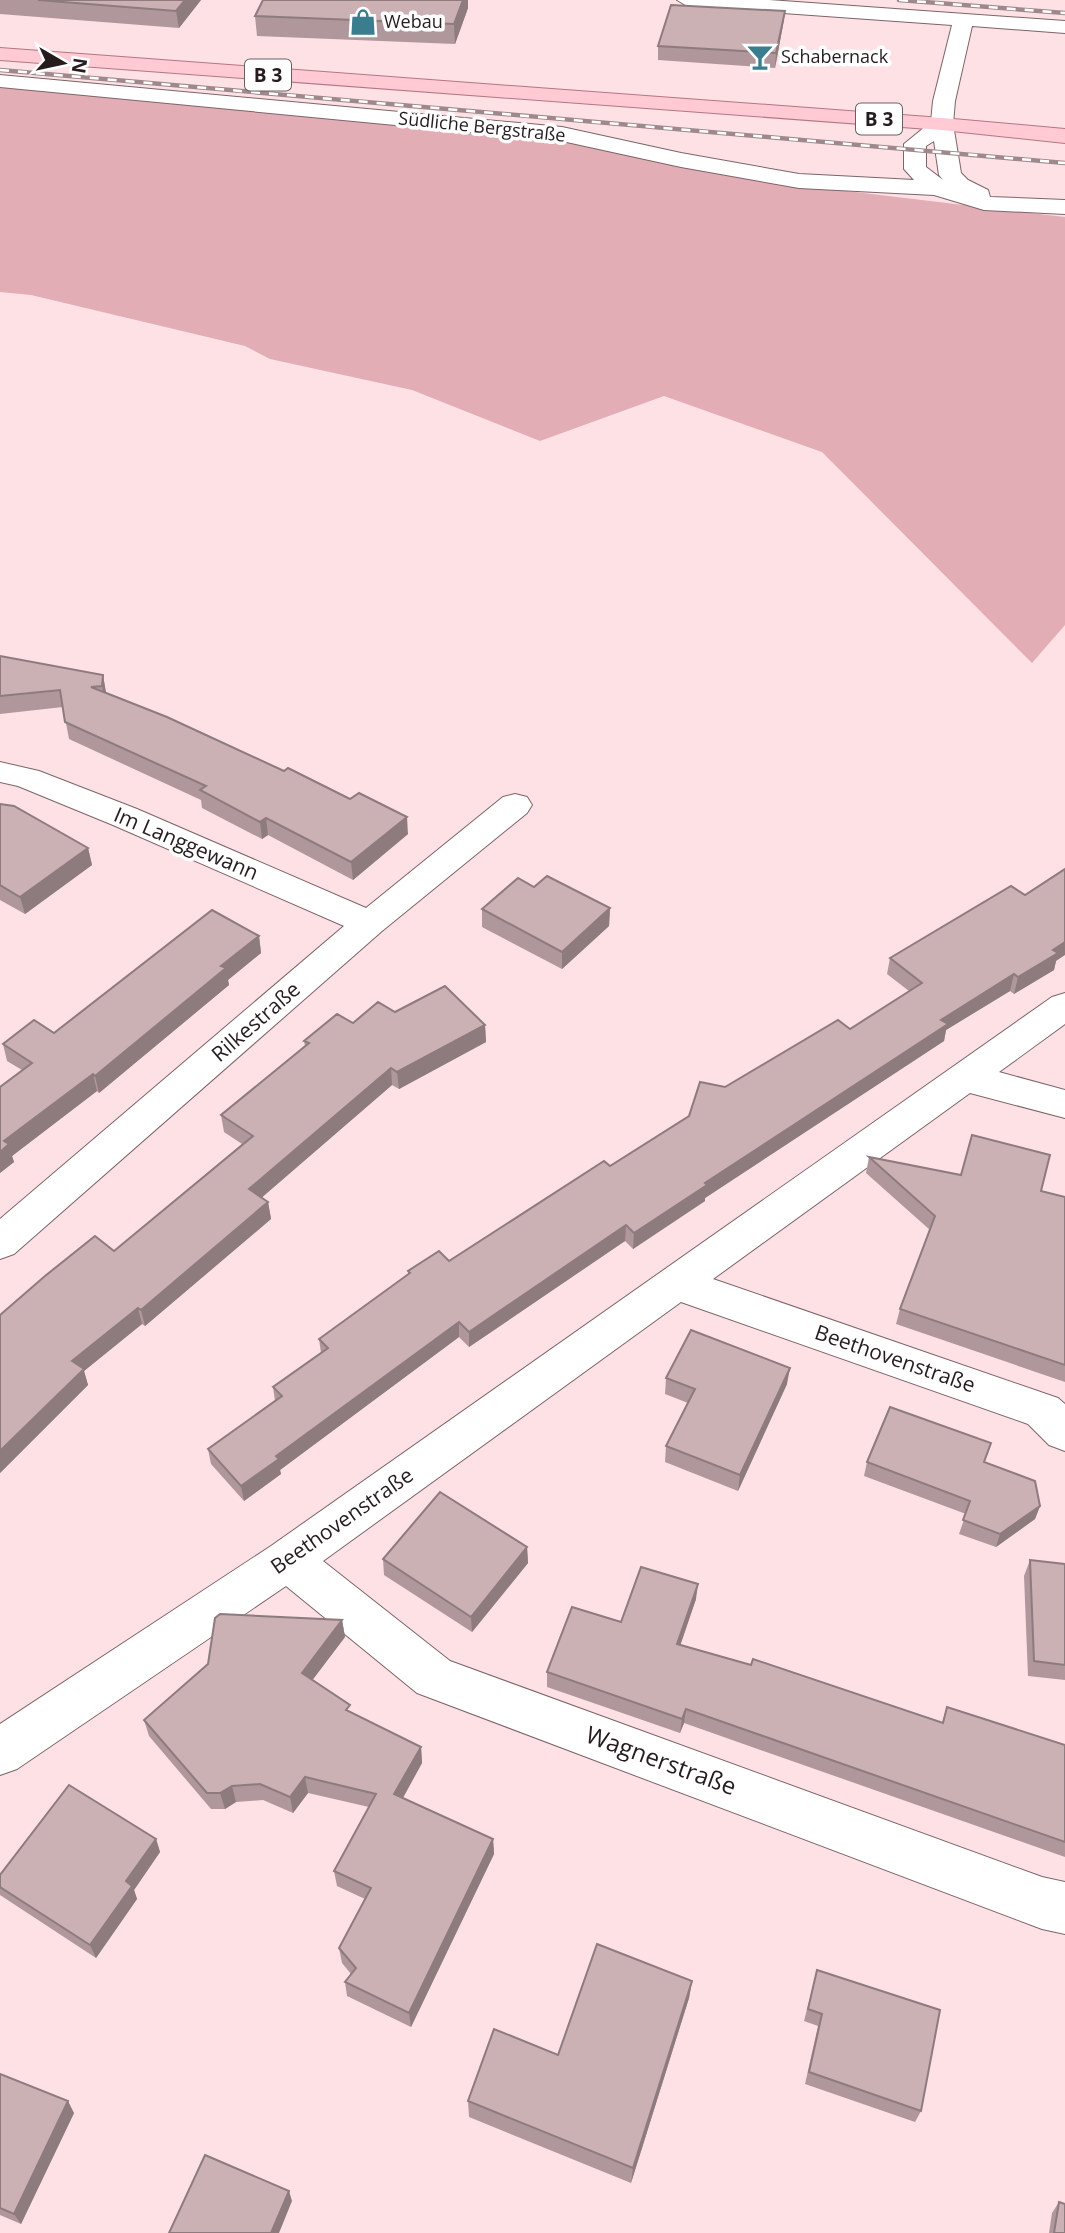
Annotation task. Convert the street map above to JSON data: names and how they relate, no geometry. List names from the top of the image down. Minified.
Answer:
{"streets":{"main road":["B 3"],"street":["Südliche Bergstraße","Im Langgewann","Rilkestraße","Beethovenstraße","Wagnerstraße"]},"crossings":[["Im Langgewann","Rilkestraße"],["Beethovenstraße","Wagnerstraße"]],"places":{"shop":["Webau"],"bar":["Schabernack"]},"north":"right"}
